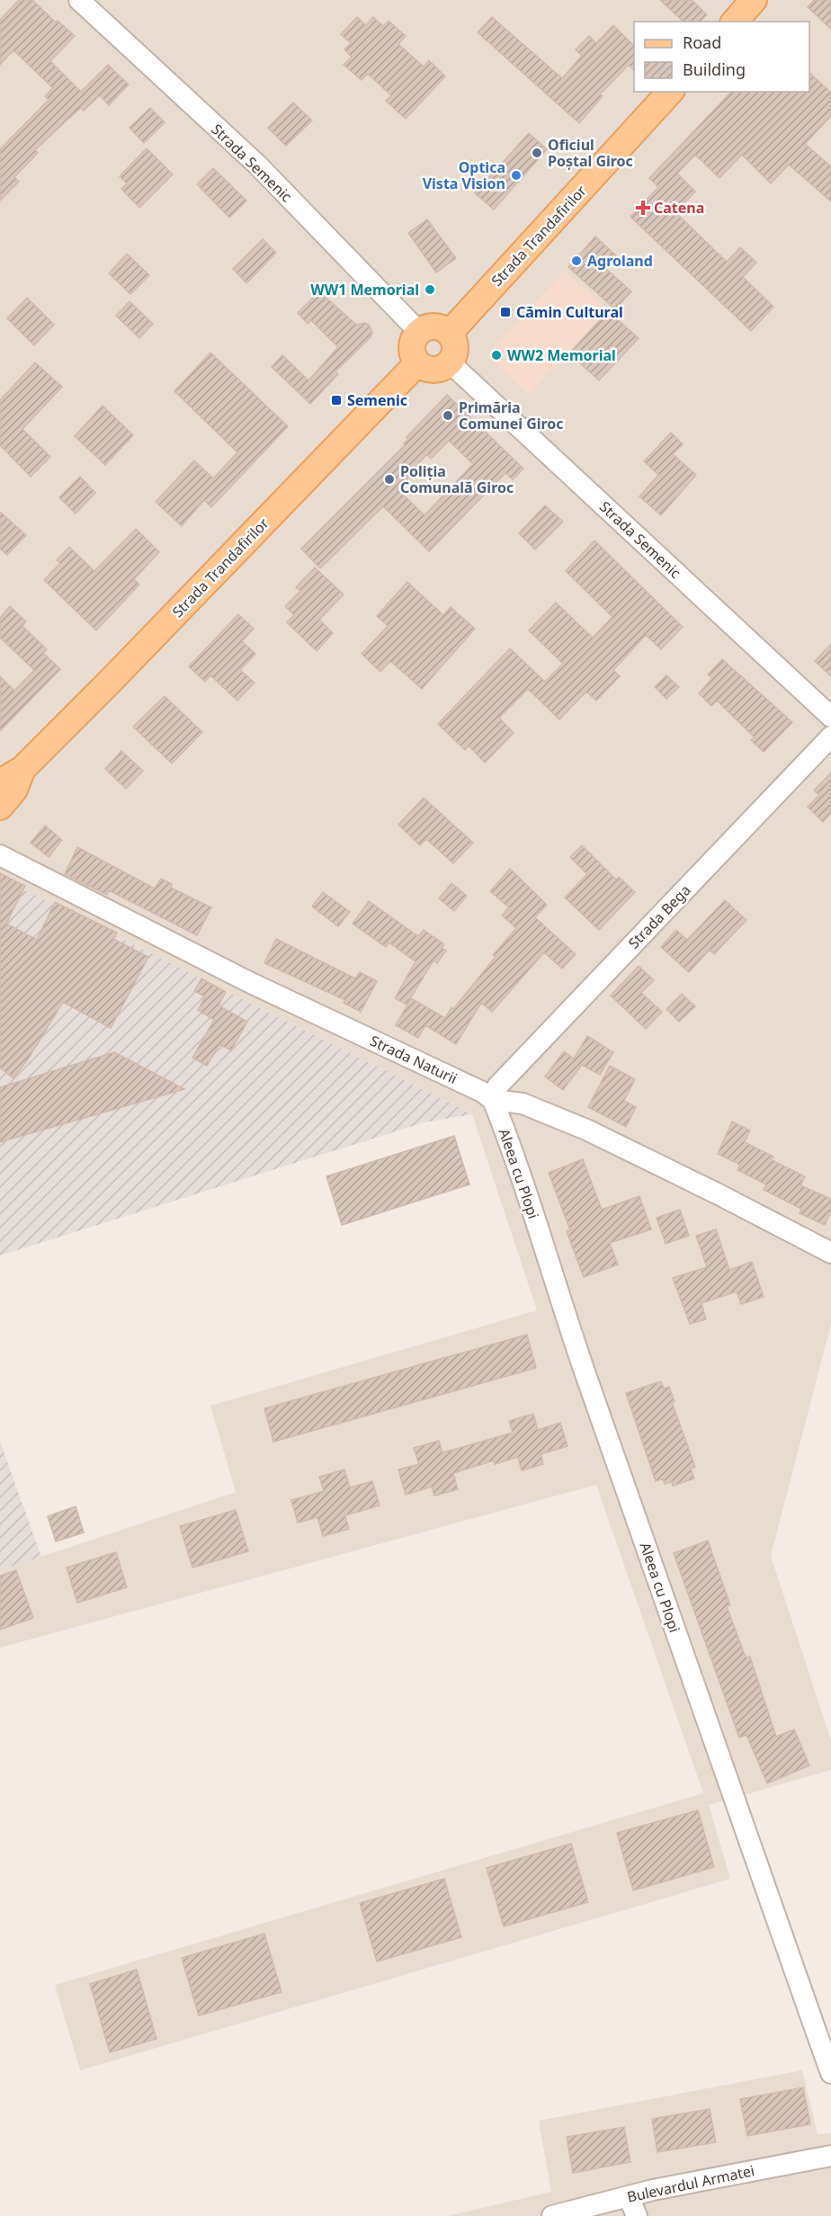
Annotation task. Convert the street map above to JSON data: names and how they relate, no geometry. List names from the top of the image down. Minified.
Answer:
{"streets":{"main road":["Strada Trandafirilor"],"street":["Strada Semenic","Strada Bega","Strada Naturii","Aleea cu Plopi","Bulevardul Armatei"]},"crossings":[["Strada Semenic","Strada Trandafirilor"],["Strada Bega","Strada Naturii"],["Strada Bega","Aleea cu Plopi"],["Strada Naturii","Aleea cu Plopi"]],"places":{"other":["Oficiul Poștal Giroc","Optica Vista Vision","Agroland","WW1 Memorial","WW2 Memorial","Primăria Comunei Giroc","Poliția Comunală Giroc"],"health":["Catena"],"transit":["Cămin Cultural","Semenic"]},"legend":["Road","Building"]}
